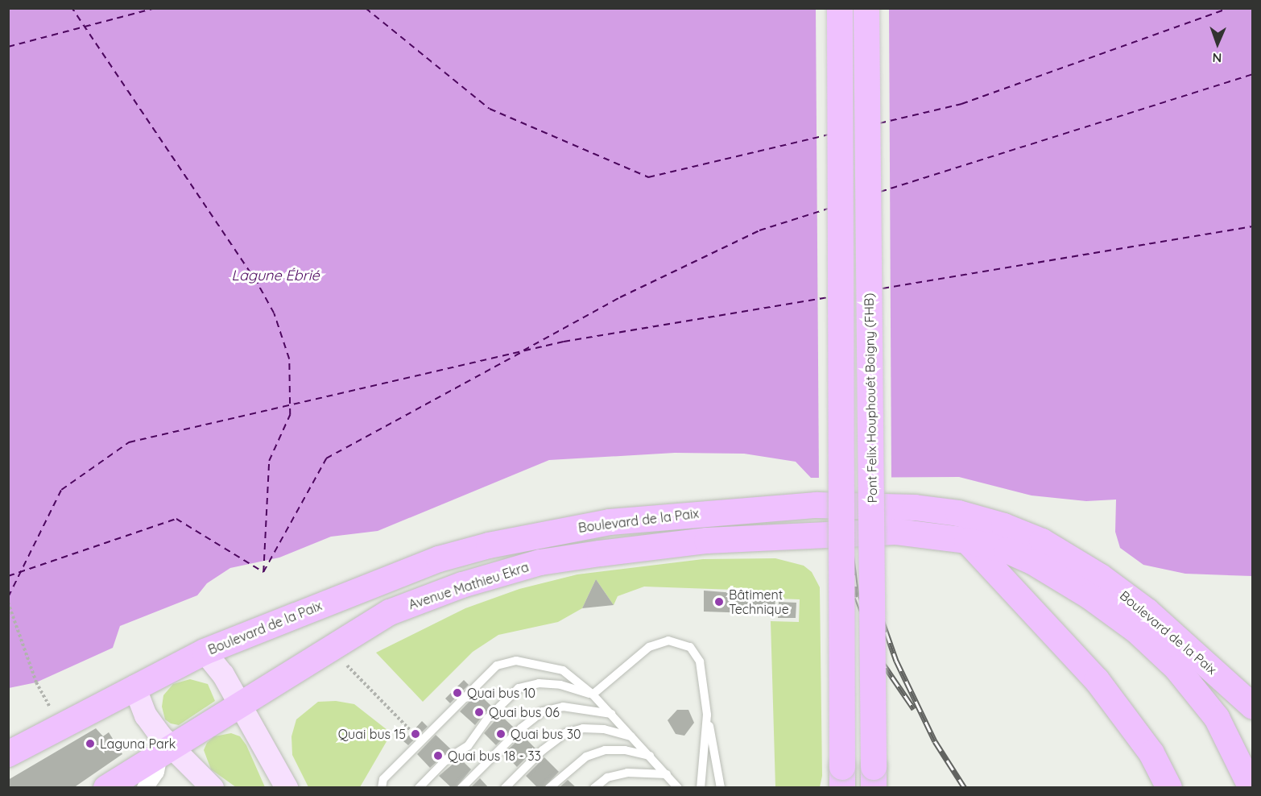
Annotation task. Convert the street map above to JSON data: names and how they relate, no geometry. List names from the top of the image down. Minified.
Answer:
{"streets":{"main road":["Pont Felix Houphouét Boigny (FHB)","Boulevard de la Paix","Avenue Mathieu Ekra"]},"crossings":[["Boulevard de la Paix","Avenue Mathieu Ekra"]],"water":["Lagune Ébrié"],"places":["Bâtiment Technique","Quai bus 10","Quai bus 06","Quai bus 15","Quai bus 30","Laguna Park","Quai bus 18 - 33"],"north":"bottom"}
